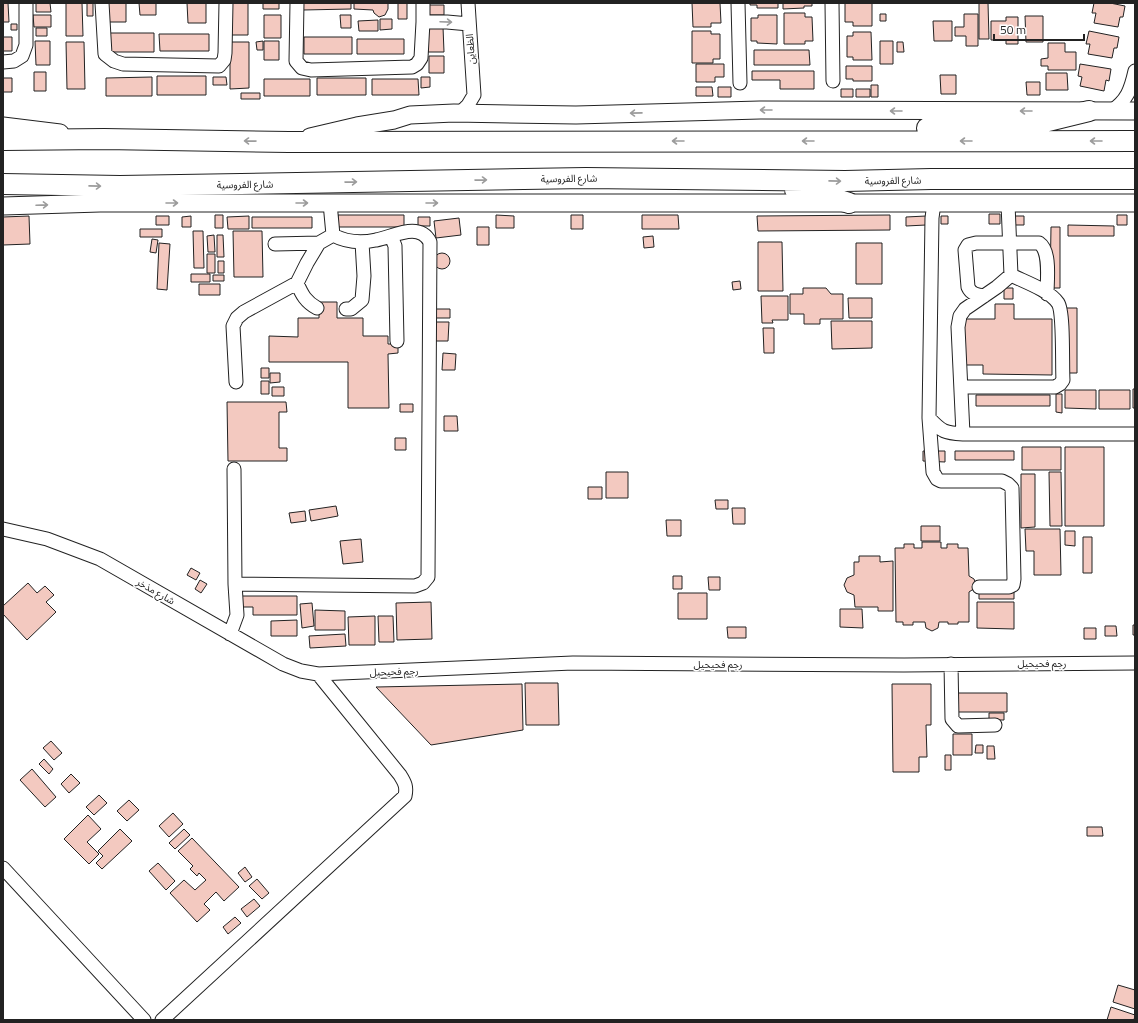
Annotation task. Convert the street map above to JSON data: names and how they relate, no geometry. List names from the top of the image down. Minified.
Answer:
{"streets":{"highway":["شارع الفروسية"],"street":["الظعاين","شارع مذخر","رجم فحيحيل"]},"crossings":[["شارع مذخر","رجم فحيحيل"]],"scale_bar":"50 m"}
